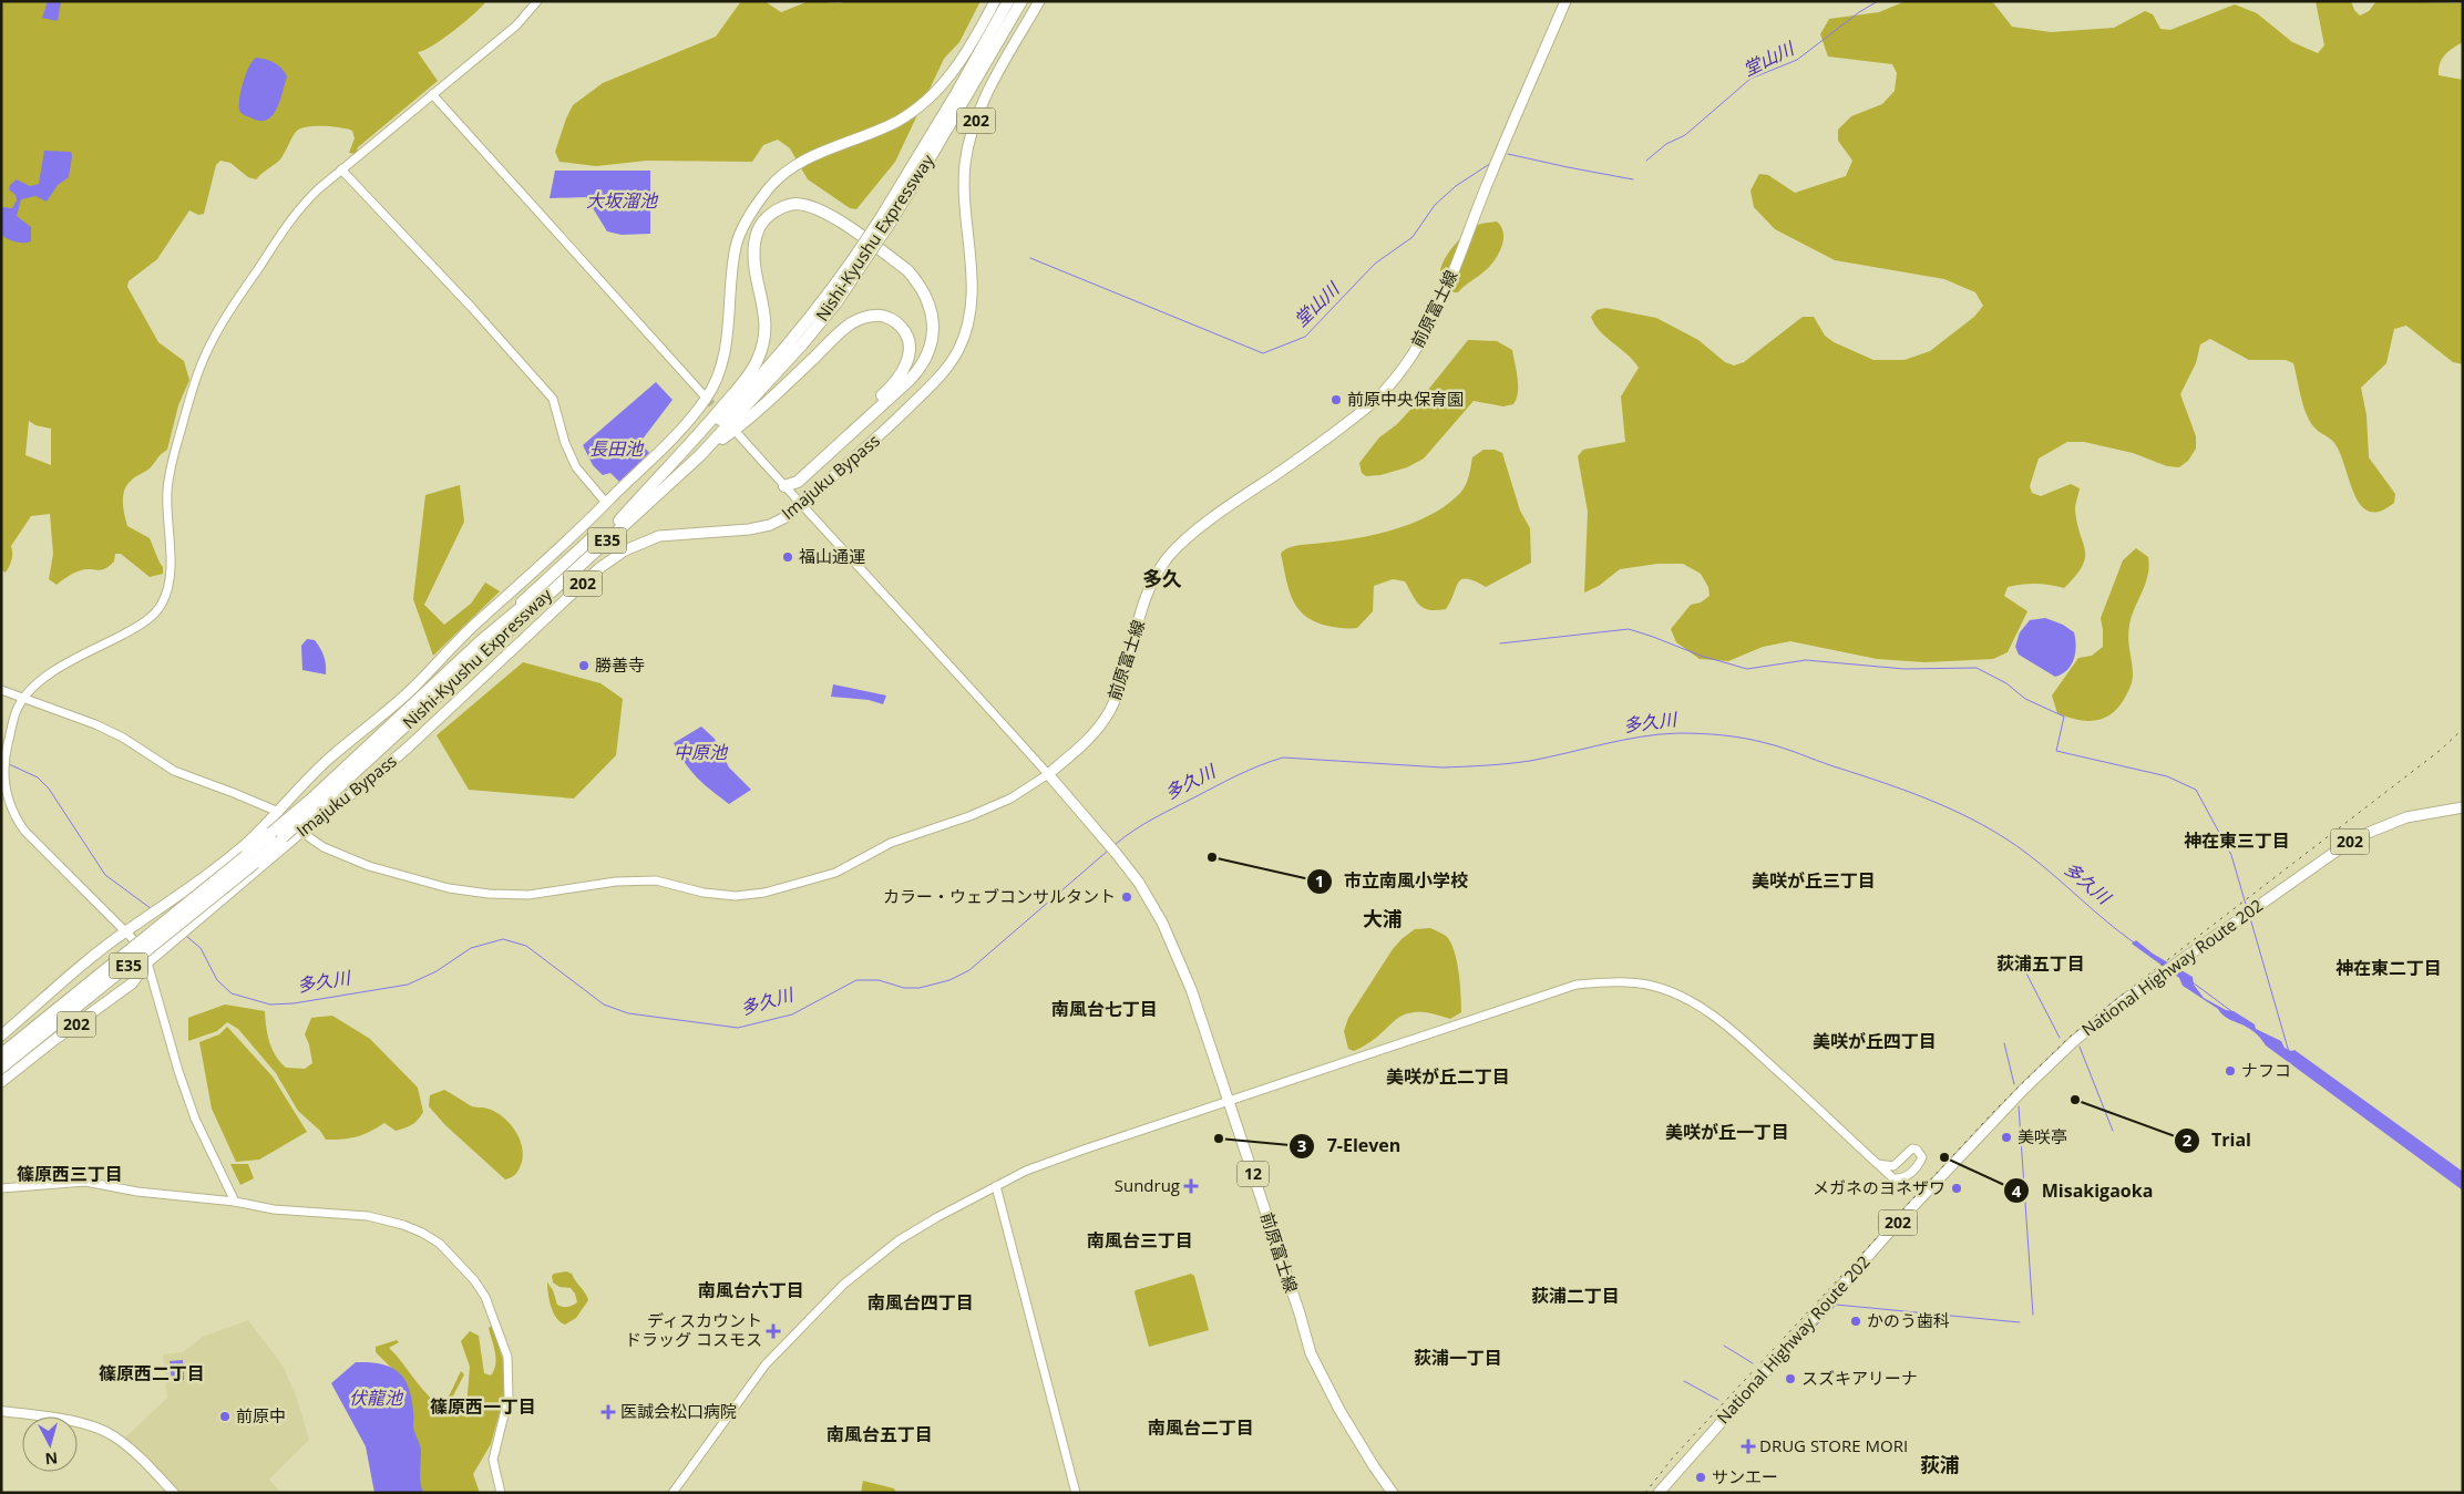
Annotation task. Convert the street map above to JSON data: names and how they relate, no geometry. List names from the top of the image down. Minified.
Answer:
{"streets":{"highway":["Nishi-Kyushu Expressway","E35"],"main road":["202","前原富士線","Imajuku Bypass","National Highway Route 202","12"]},"districts":["多久","神在東三丁目","美咲が丘三丁目","大浦","荻浦五丁目","神在東二丁目","南風台七丁目","美咲が丘四丁目","美咲が丘二丁目","美咲が丘一丁目","篠原西三丁目","南風台三丁目","南風台六丁目","荻浦二丁目","南風台四丁目","荻浦一丁目","篠原西二丁目","篠原西一丁目","南風台二丁目","南風台五丁目","荻浦"],"water":["堂山川","大坂溜池","長田池","多久川","中原池","伏龍池"],"places":{"other":["前原中央保育園","福山通運","勝善寺","市立南風小学校","カラー・ウェブコンサルタント","ナフコ","Trial","美咲亭","7-Eleven","Misakigaoka","メガネのヨネザワ","かのう歯科","スズキアリーナ","前原中","サンエー"],"health":["Sundrug","ディスカウント ドラッグ コスモス","医誠会松口病院","DRUG STORE MORI"]},"north":"bottom"}
